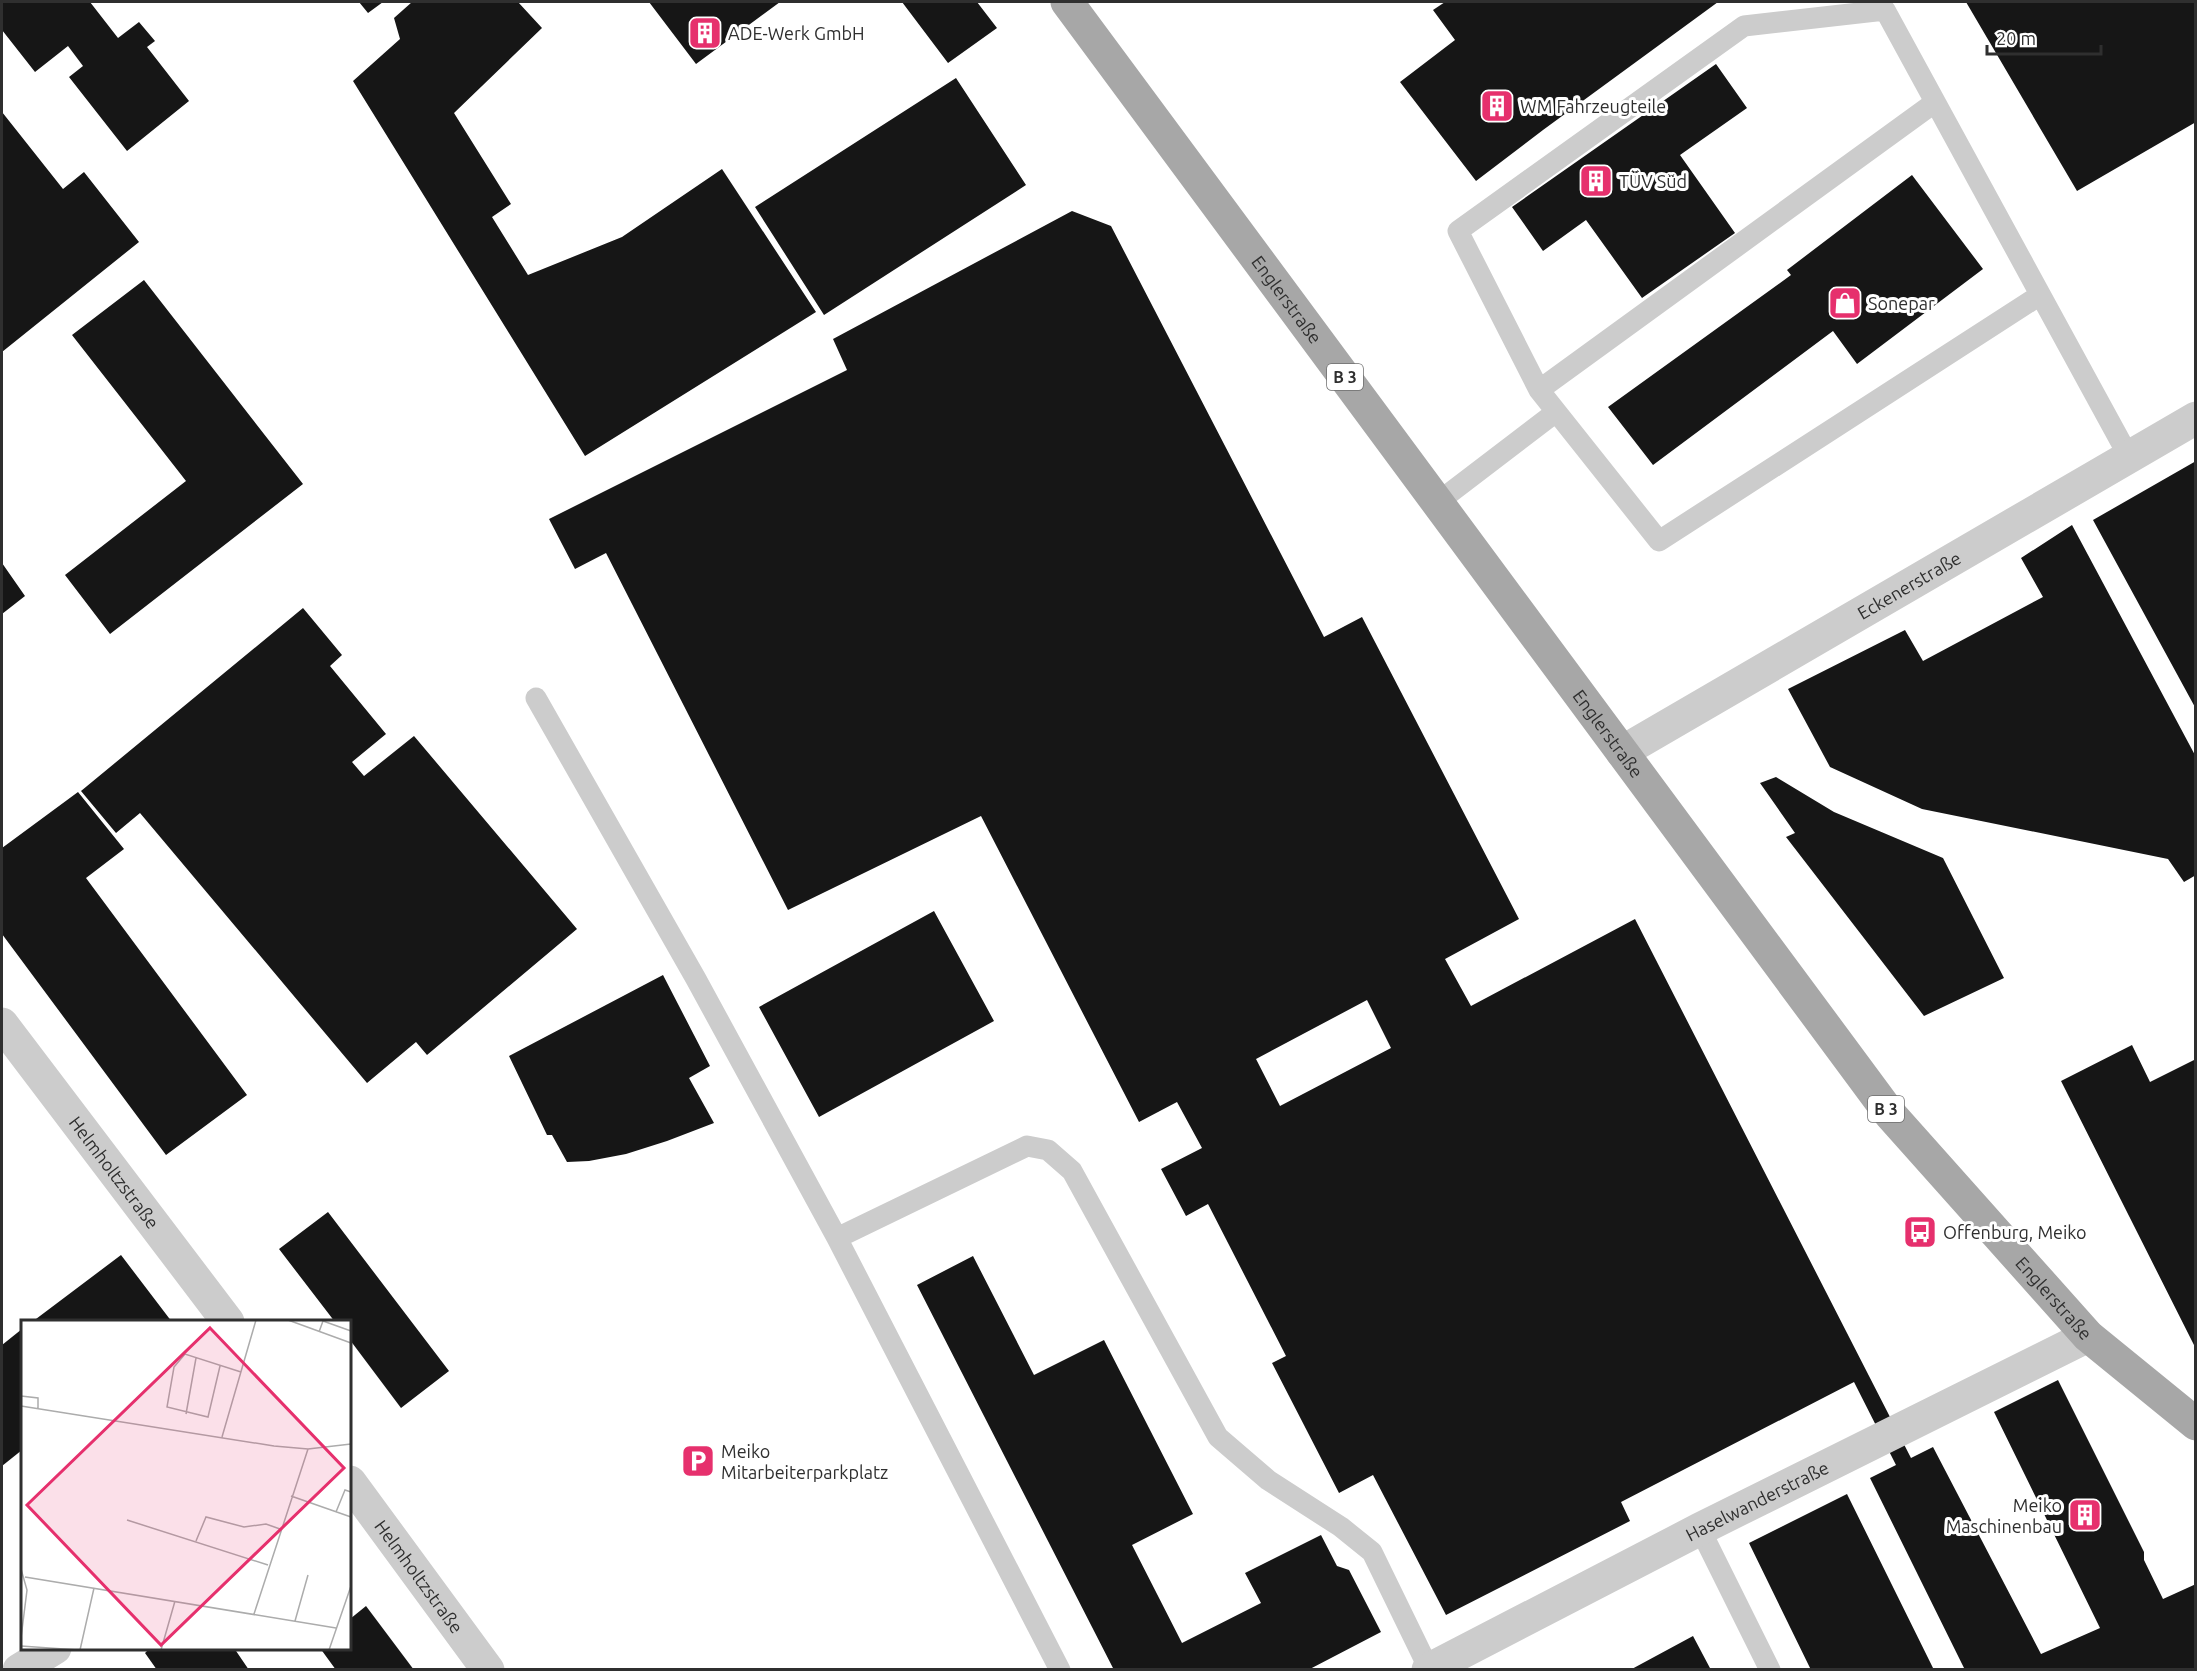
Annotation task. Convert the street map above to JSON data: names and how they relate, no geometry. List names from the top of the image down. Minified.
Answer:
{"streets":{"main road":["Englerstraße","B 3"],"street":["Eckenerstraße","Helmholtzstraße","Haselwanderstraße"]},"crossings":[["Englerstraße","Eckenerstraße"],["Englerstraße","Haselwanderstraße"]],"places":{"building":["ADE-Werk GmbH","WM Fahrzeugteile","TÜV Süd","Meiko Maschinenbau"],"shop":["Sonepar"],"bus stop":["Offenburg, Meiko"],"parking":["Meiko Mitarbeiterparkplatz"]},"scale_bar":"20 m"}
